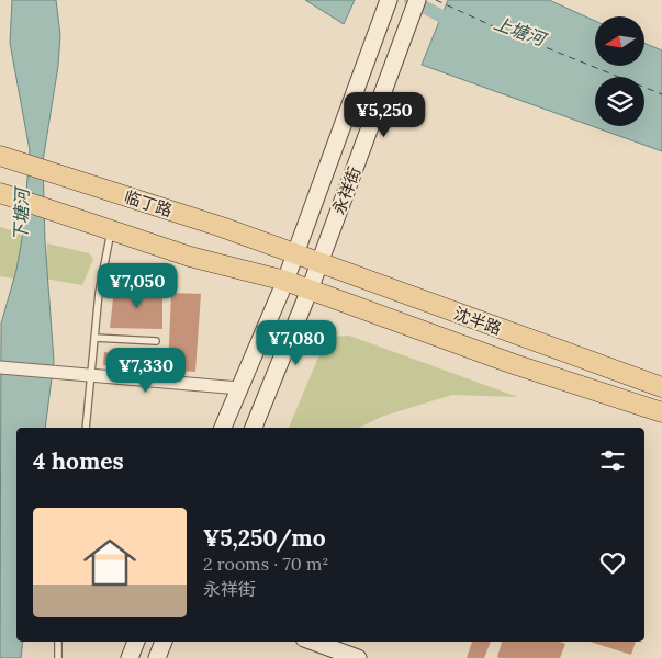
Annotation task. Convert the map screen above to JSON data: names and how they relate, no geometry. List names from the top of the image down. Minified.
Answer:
{"streets":{"main road":["临丁路","沈半路"],"street":["永祥街"]},"crossings":[["永祥街","临丁路"],["永祥街","沈半路"],["临丁路","沈半路"]],"water":["上塘河","下塘河"],"north":"left","page":{"price":["¥5,250","¥7,050","¥7,080","¥7,330"],"heading":"4 homes","list":[{"name":"¥5,250/mo","note":"2 rooms · 70 m² · 永祥街"}]}}
